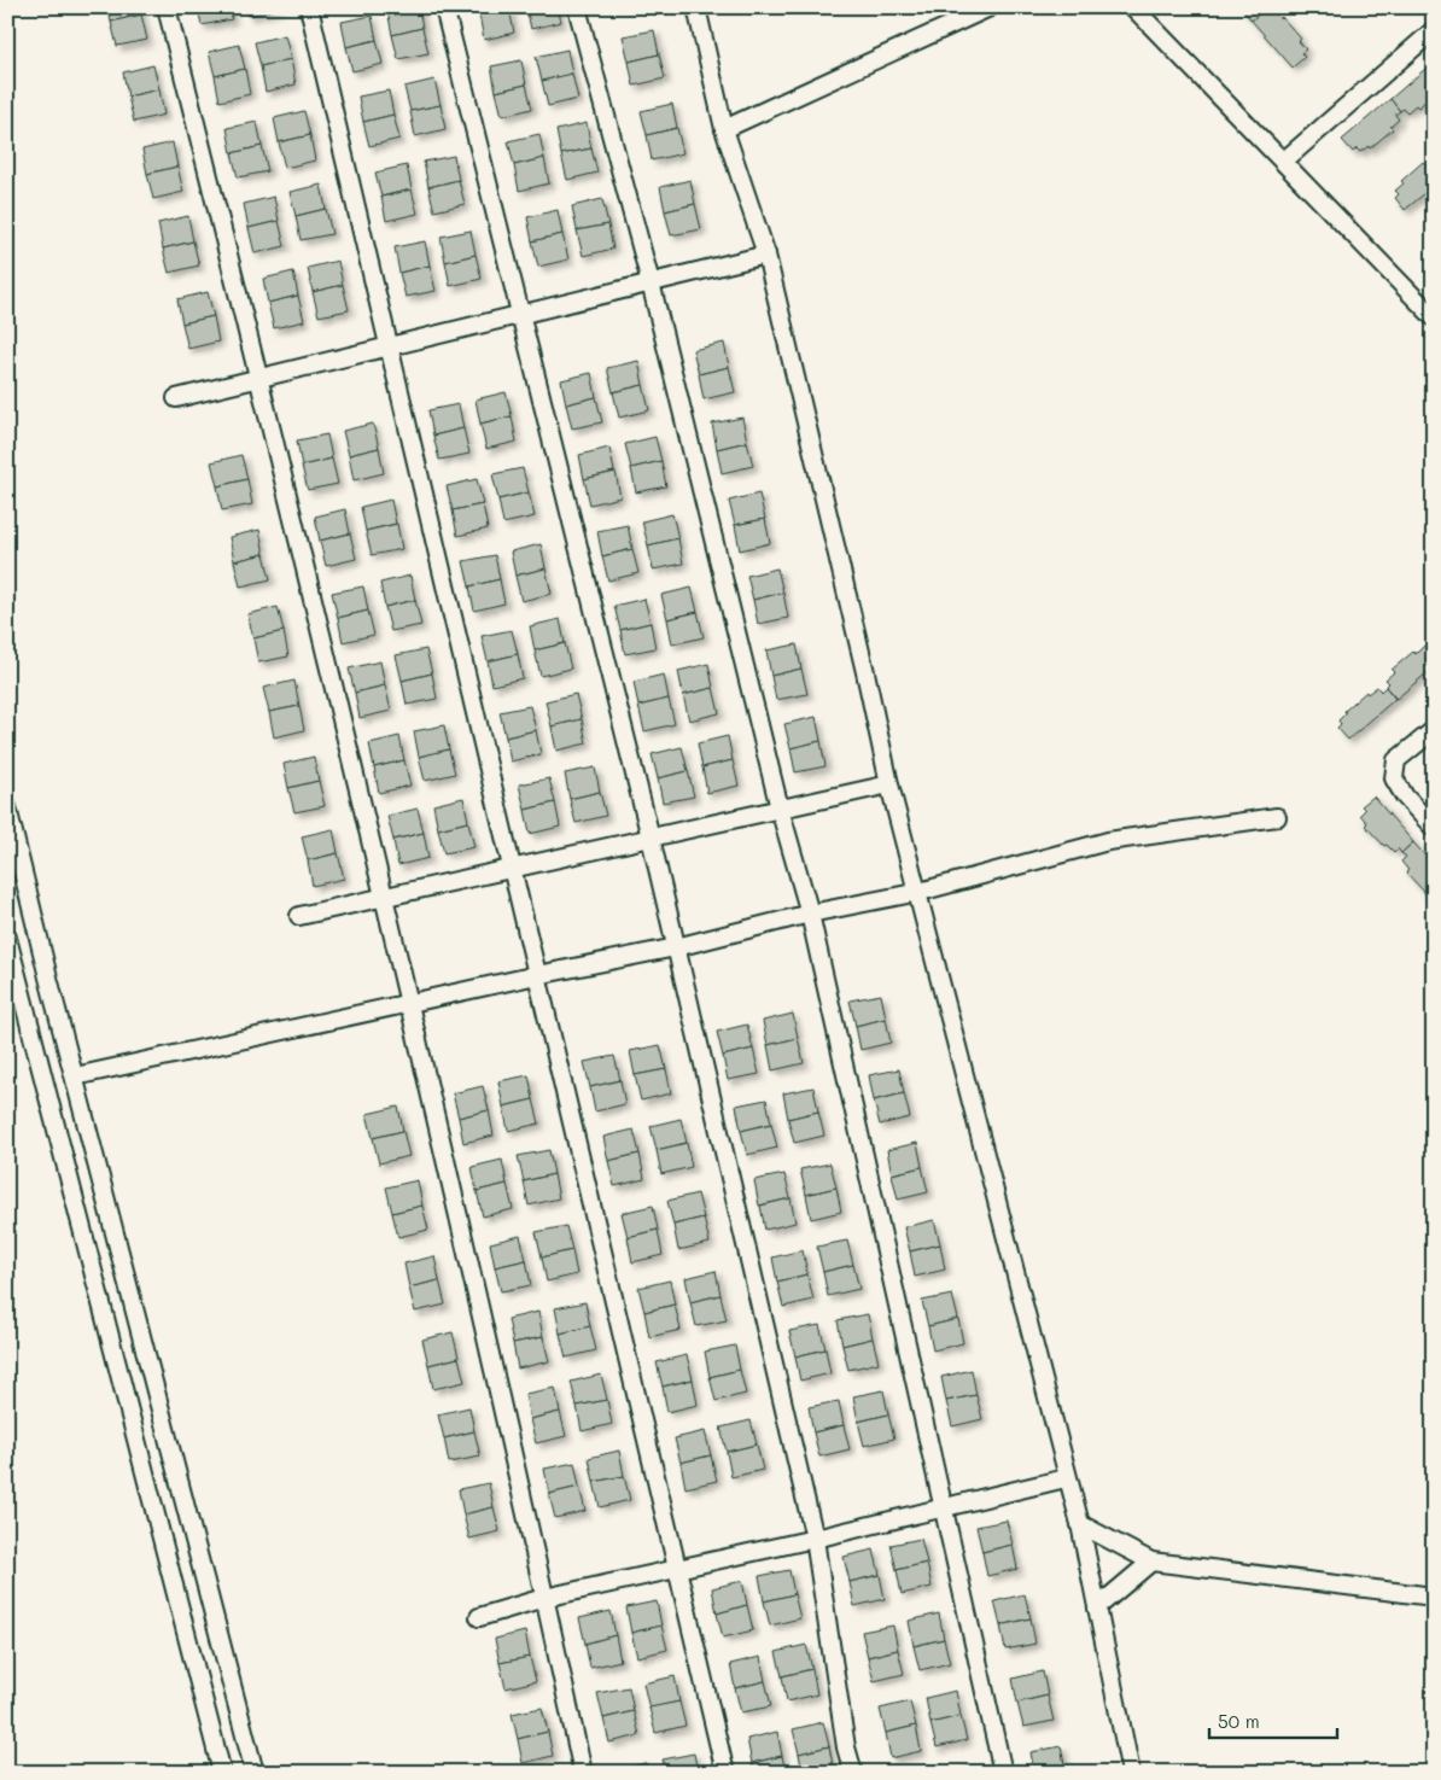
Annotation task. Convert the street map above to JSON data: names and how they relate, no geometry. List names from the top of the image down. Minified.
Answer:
{"scale_bar":"50 m"}
